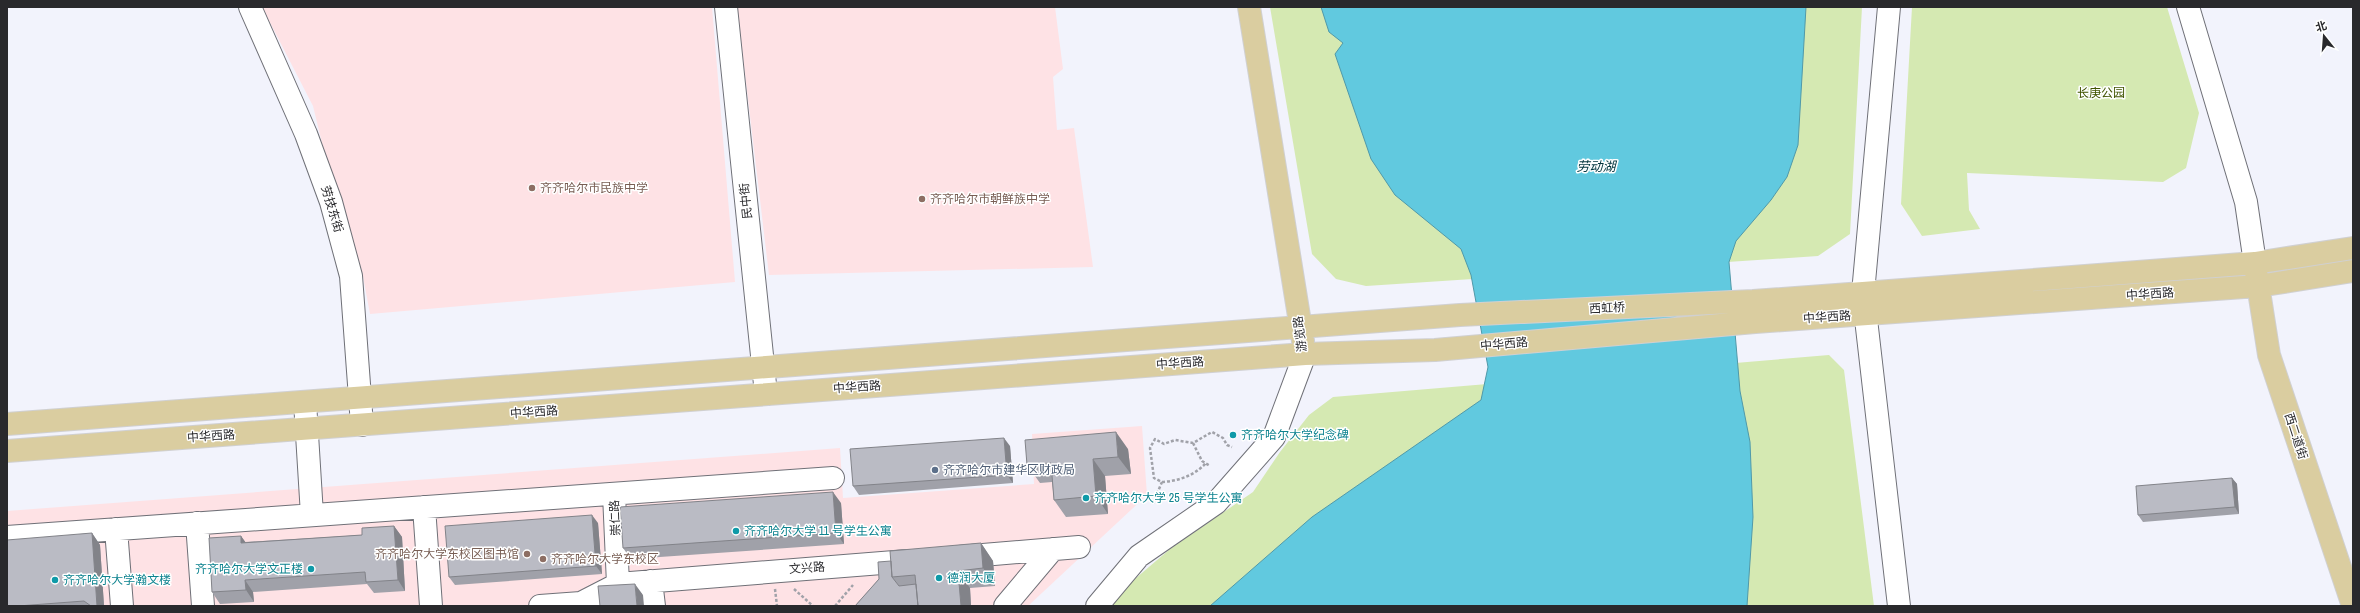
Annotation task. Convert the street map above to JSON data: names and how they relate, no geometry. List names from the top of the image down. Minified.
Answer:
{"streets":{"main road":["中华西路","西虹桥","游览路","西二道街"],"street":["民中街","劳技东街","崇仁路","文兴路"]},"crossings":[["民中街","中华西路"],["劳技东街","中华西路"],["中华西路","西虹桥"],["中华西路","游览路"],["中华西路","西二道街"],["西虹桥","游览路"],["崇仁路","文兴路"]],"water":["劳动湖"],"parks":["长庚公园"],"places":["齐齐哈尔市民族中学","齐齐哈尔市朝鲜族中学","齐齐哈尔大学纪念碑","齐齐哈尔市建华区财政局","齐齐哈尔大学 25 号学生公寓","齐齐哈尔大学 11 号学生公寓","齐齐哈尔大学东校区图书馆","齐齐哈尔大学东校区","齐齐哈尔大学文正楼","德润大厦","齐齐哈尔大学瀚文楼"],"north":"top"}
